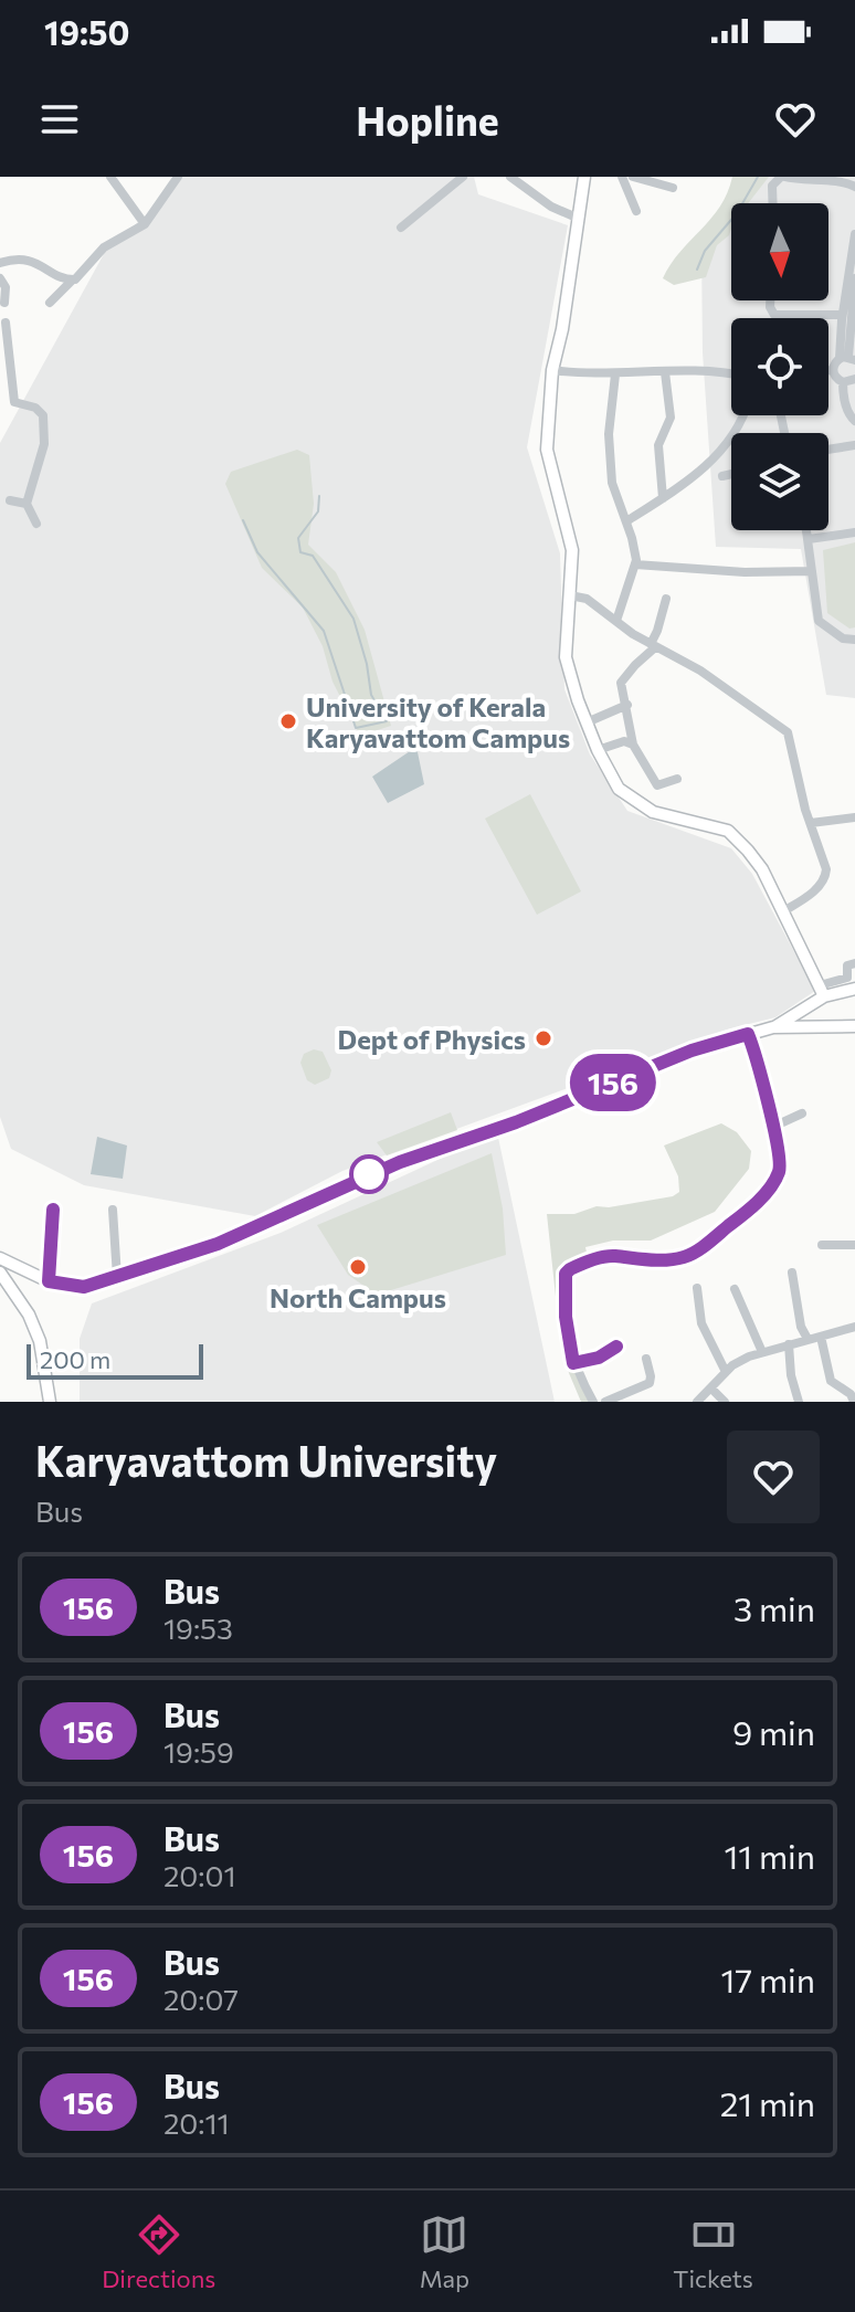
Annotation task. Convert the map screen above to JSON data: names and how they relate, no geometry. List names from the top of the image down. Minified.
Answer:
{"places":["University of Kerala Karyavattom Campus","Dept of Physics","North Campus"],"lines":["bus line 156"],"scale_bar":"200 m","north":"bottom","page":{"status":"19:50","header":"Hopline","on_map":"156","scale":"200 m","heading":["Karyavattom University","Bus"],"list":[{"mark":"156","name":"Bus","note":"19:53","value":"3 min"},{"mark":"156","name":"Bus","note":"19:59","value":"9 min"},{"mark":"156","name":"Bus","note":"20:01","value":"11 min"},{"mark":"156","name":"Bus","note":"20:07","value":"17 min"},{"mark":"156","name":"Bus","note":"20:11","value":"21 min"}],"tabs":["Directions","Map","Tickets"]}}
